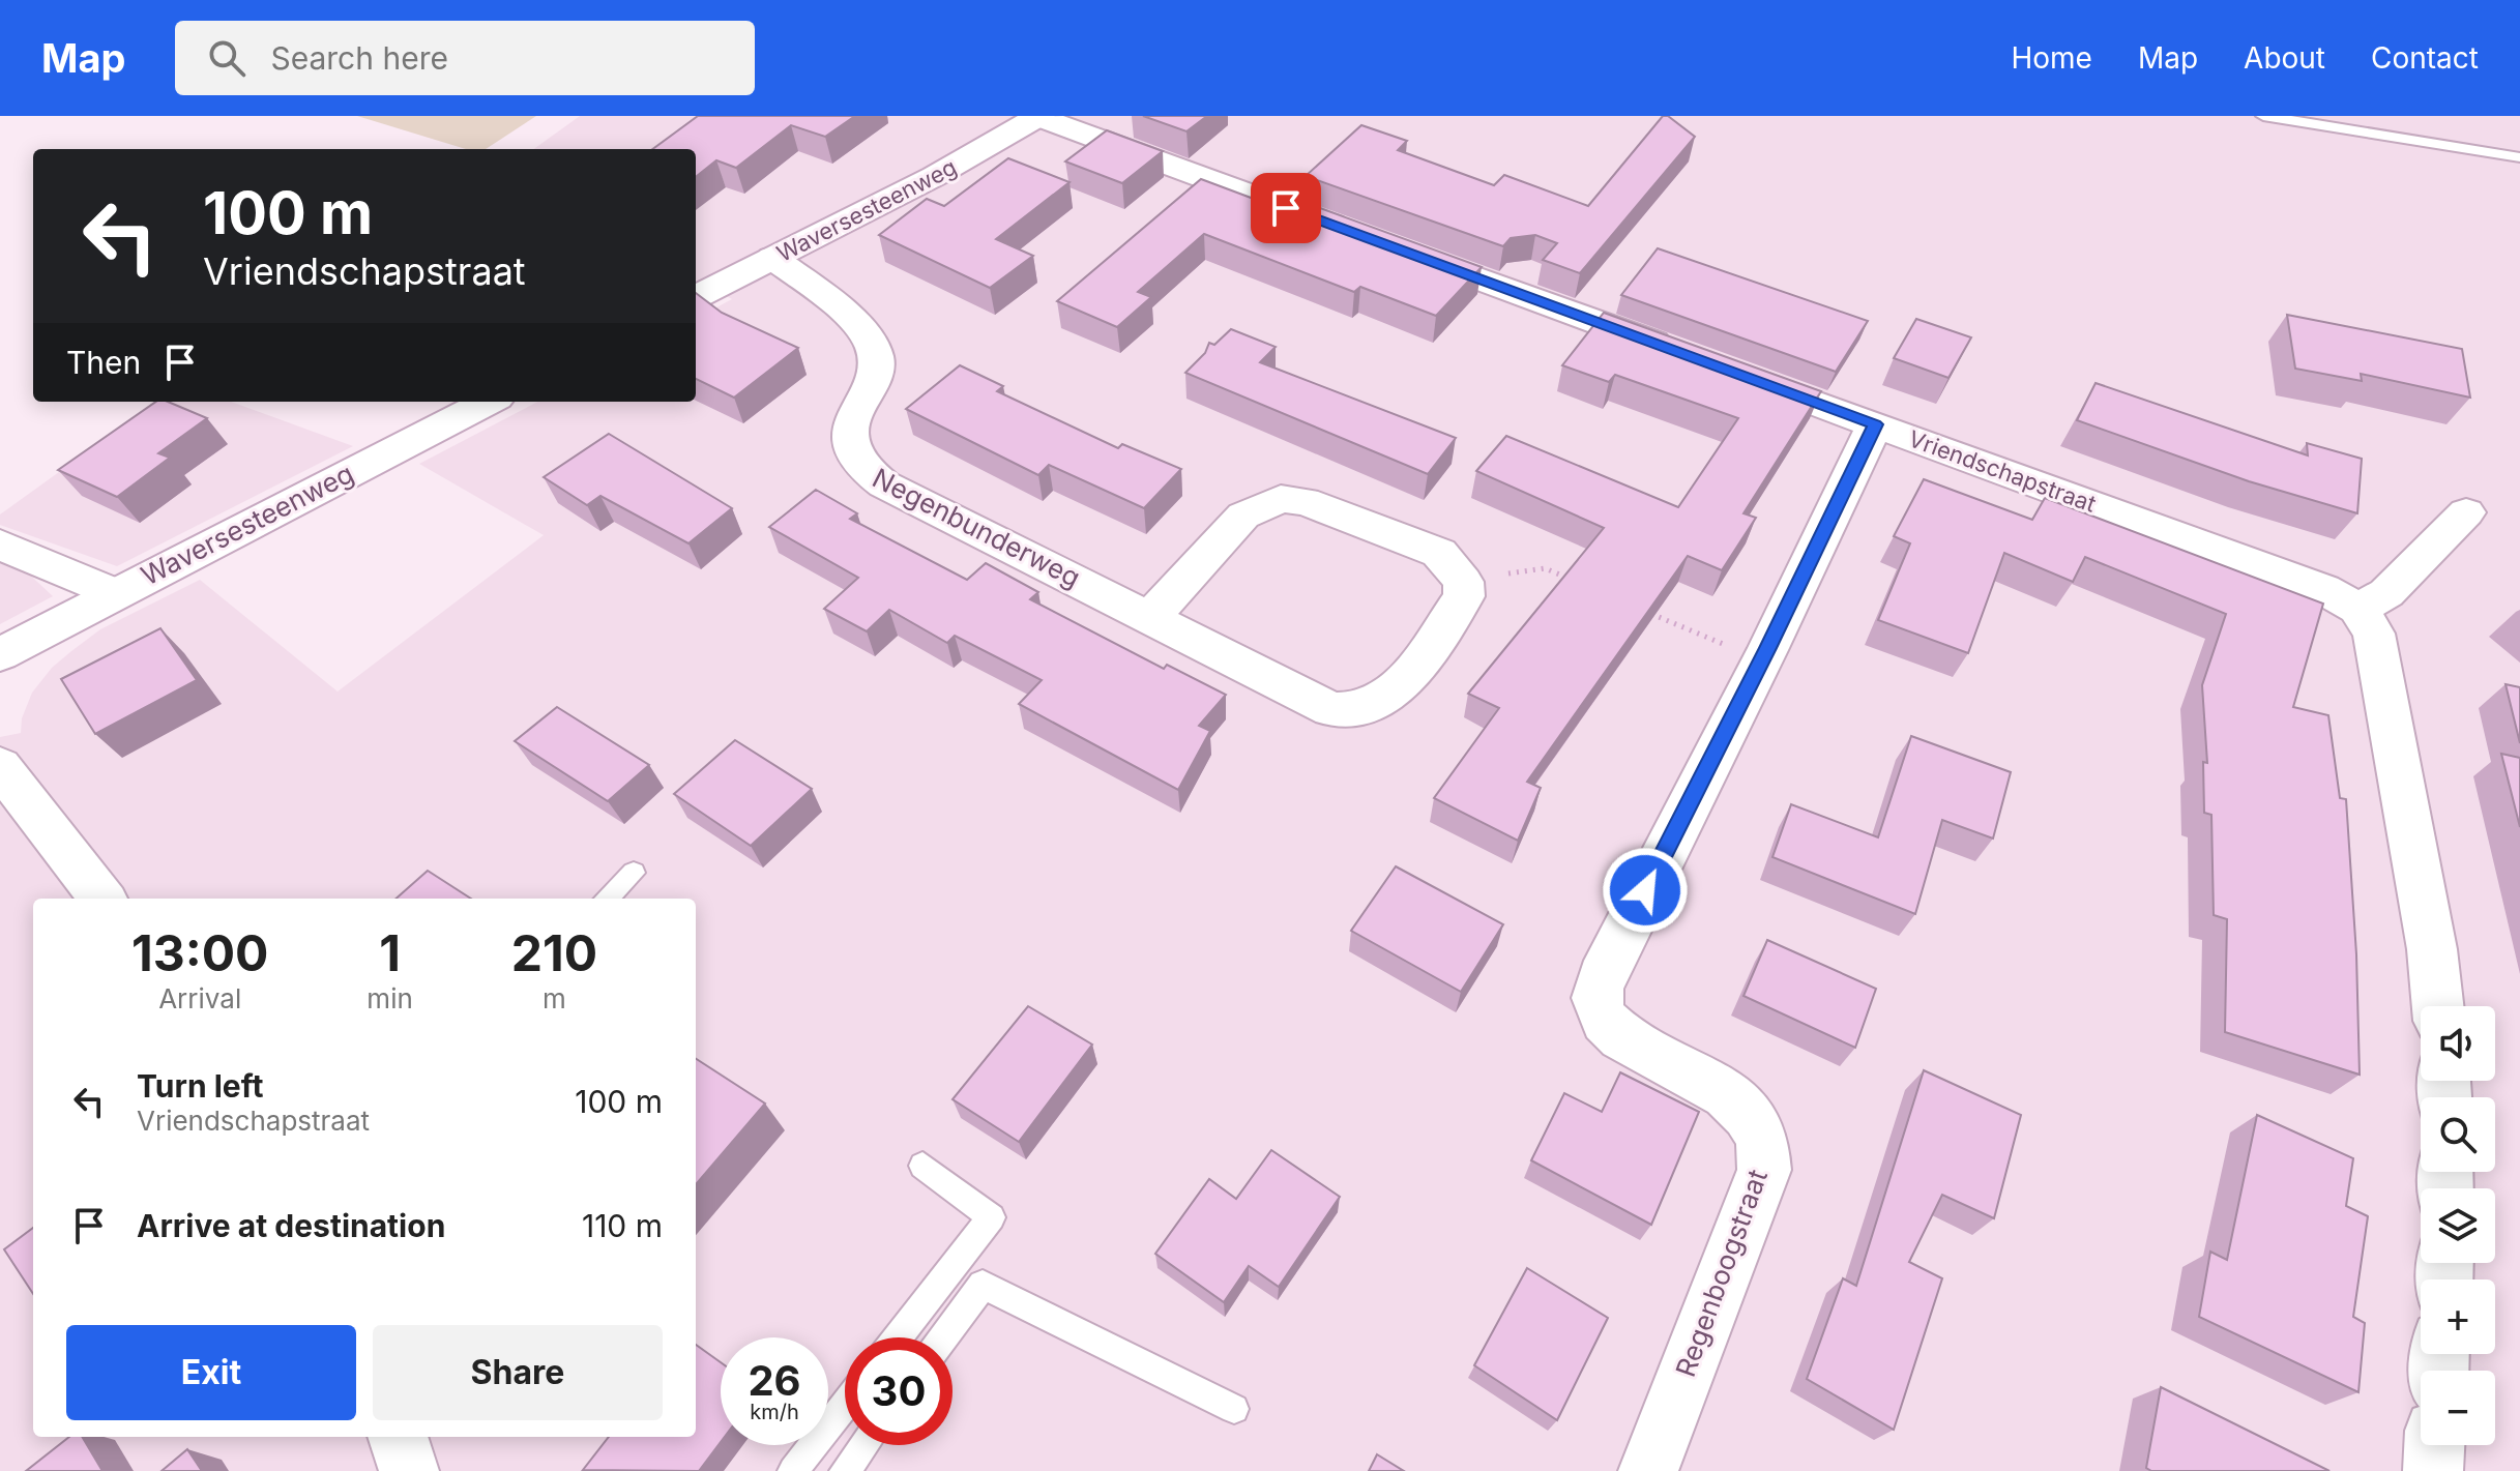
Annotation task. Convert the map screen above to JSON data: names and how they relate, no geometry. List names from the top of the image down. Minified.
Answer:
{"streets":{"street":["Waversesteenweg","Vriendschapstraat","Negenbunderweg","Regenboogstraat"]},"crossings":[["Waversesteenweg","Vriendschapstraat"],["Waversesteenweg","Negenbunderweg"],["Vriendschapstraat","Regenboogstraat"]],"page":{"header":"Map","search":"Search here","nav":["Home","Map","About","Contact"],"turn":["100 m","Vriendschapstraat"],"then":"Then","eta":["13:00","Arrival","1","min","210","m"],"map_buttons":["+","−"],"list":[{"name":"Turn left","note":"Vriendschapstraat","value":"100 m"},{"name":"Arrive at destination","value":"110 m"}],"buttons":["Exit","Share"],"speed":"26 km/h","limit":"30"}}
